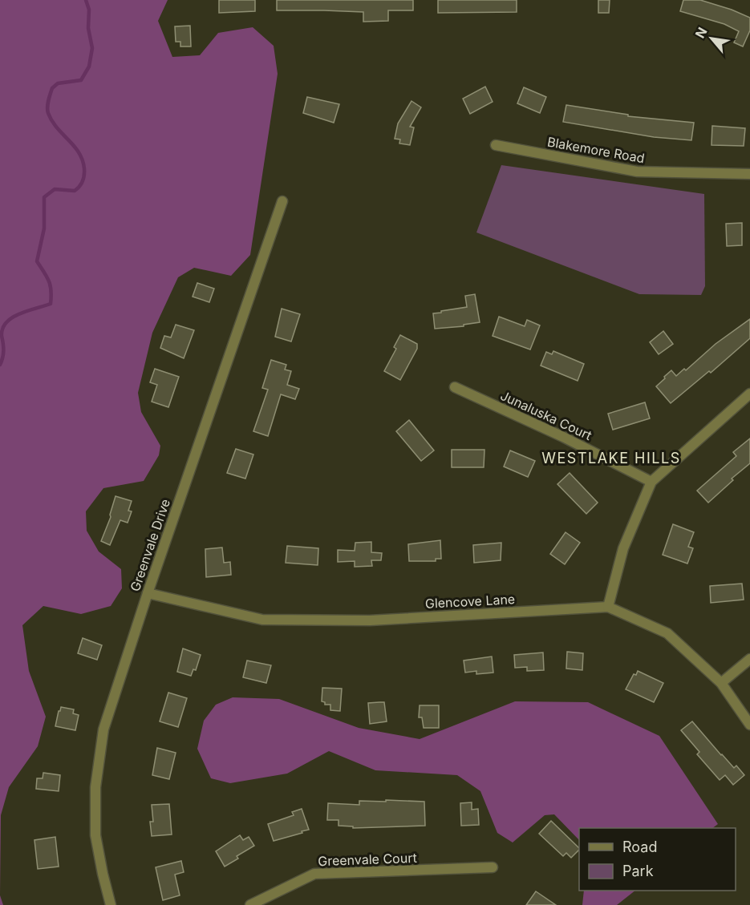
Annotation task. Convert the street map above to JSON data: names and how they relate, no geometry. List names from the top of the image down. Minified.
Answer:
{"streets":{"street":["Blakemore Road","Junaluska Court","Greenvale Drive","Glencove Lane","Greenvale Court"]},"crossings":[["Greenvale Drive","Glencove Lane"]],"districts":["WESTLAKE HILLS"],"legend":["Road","Park"],"north":"top left"}
